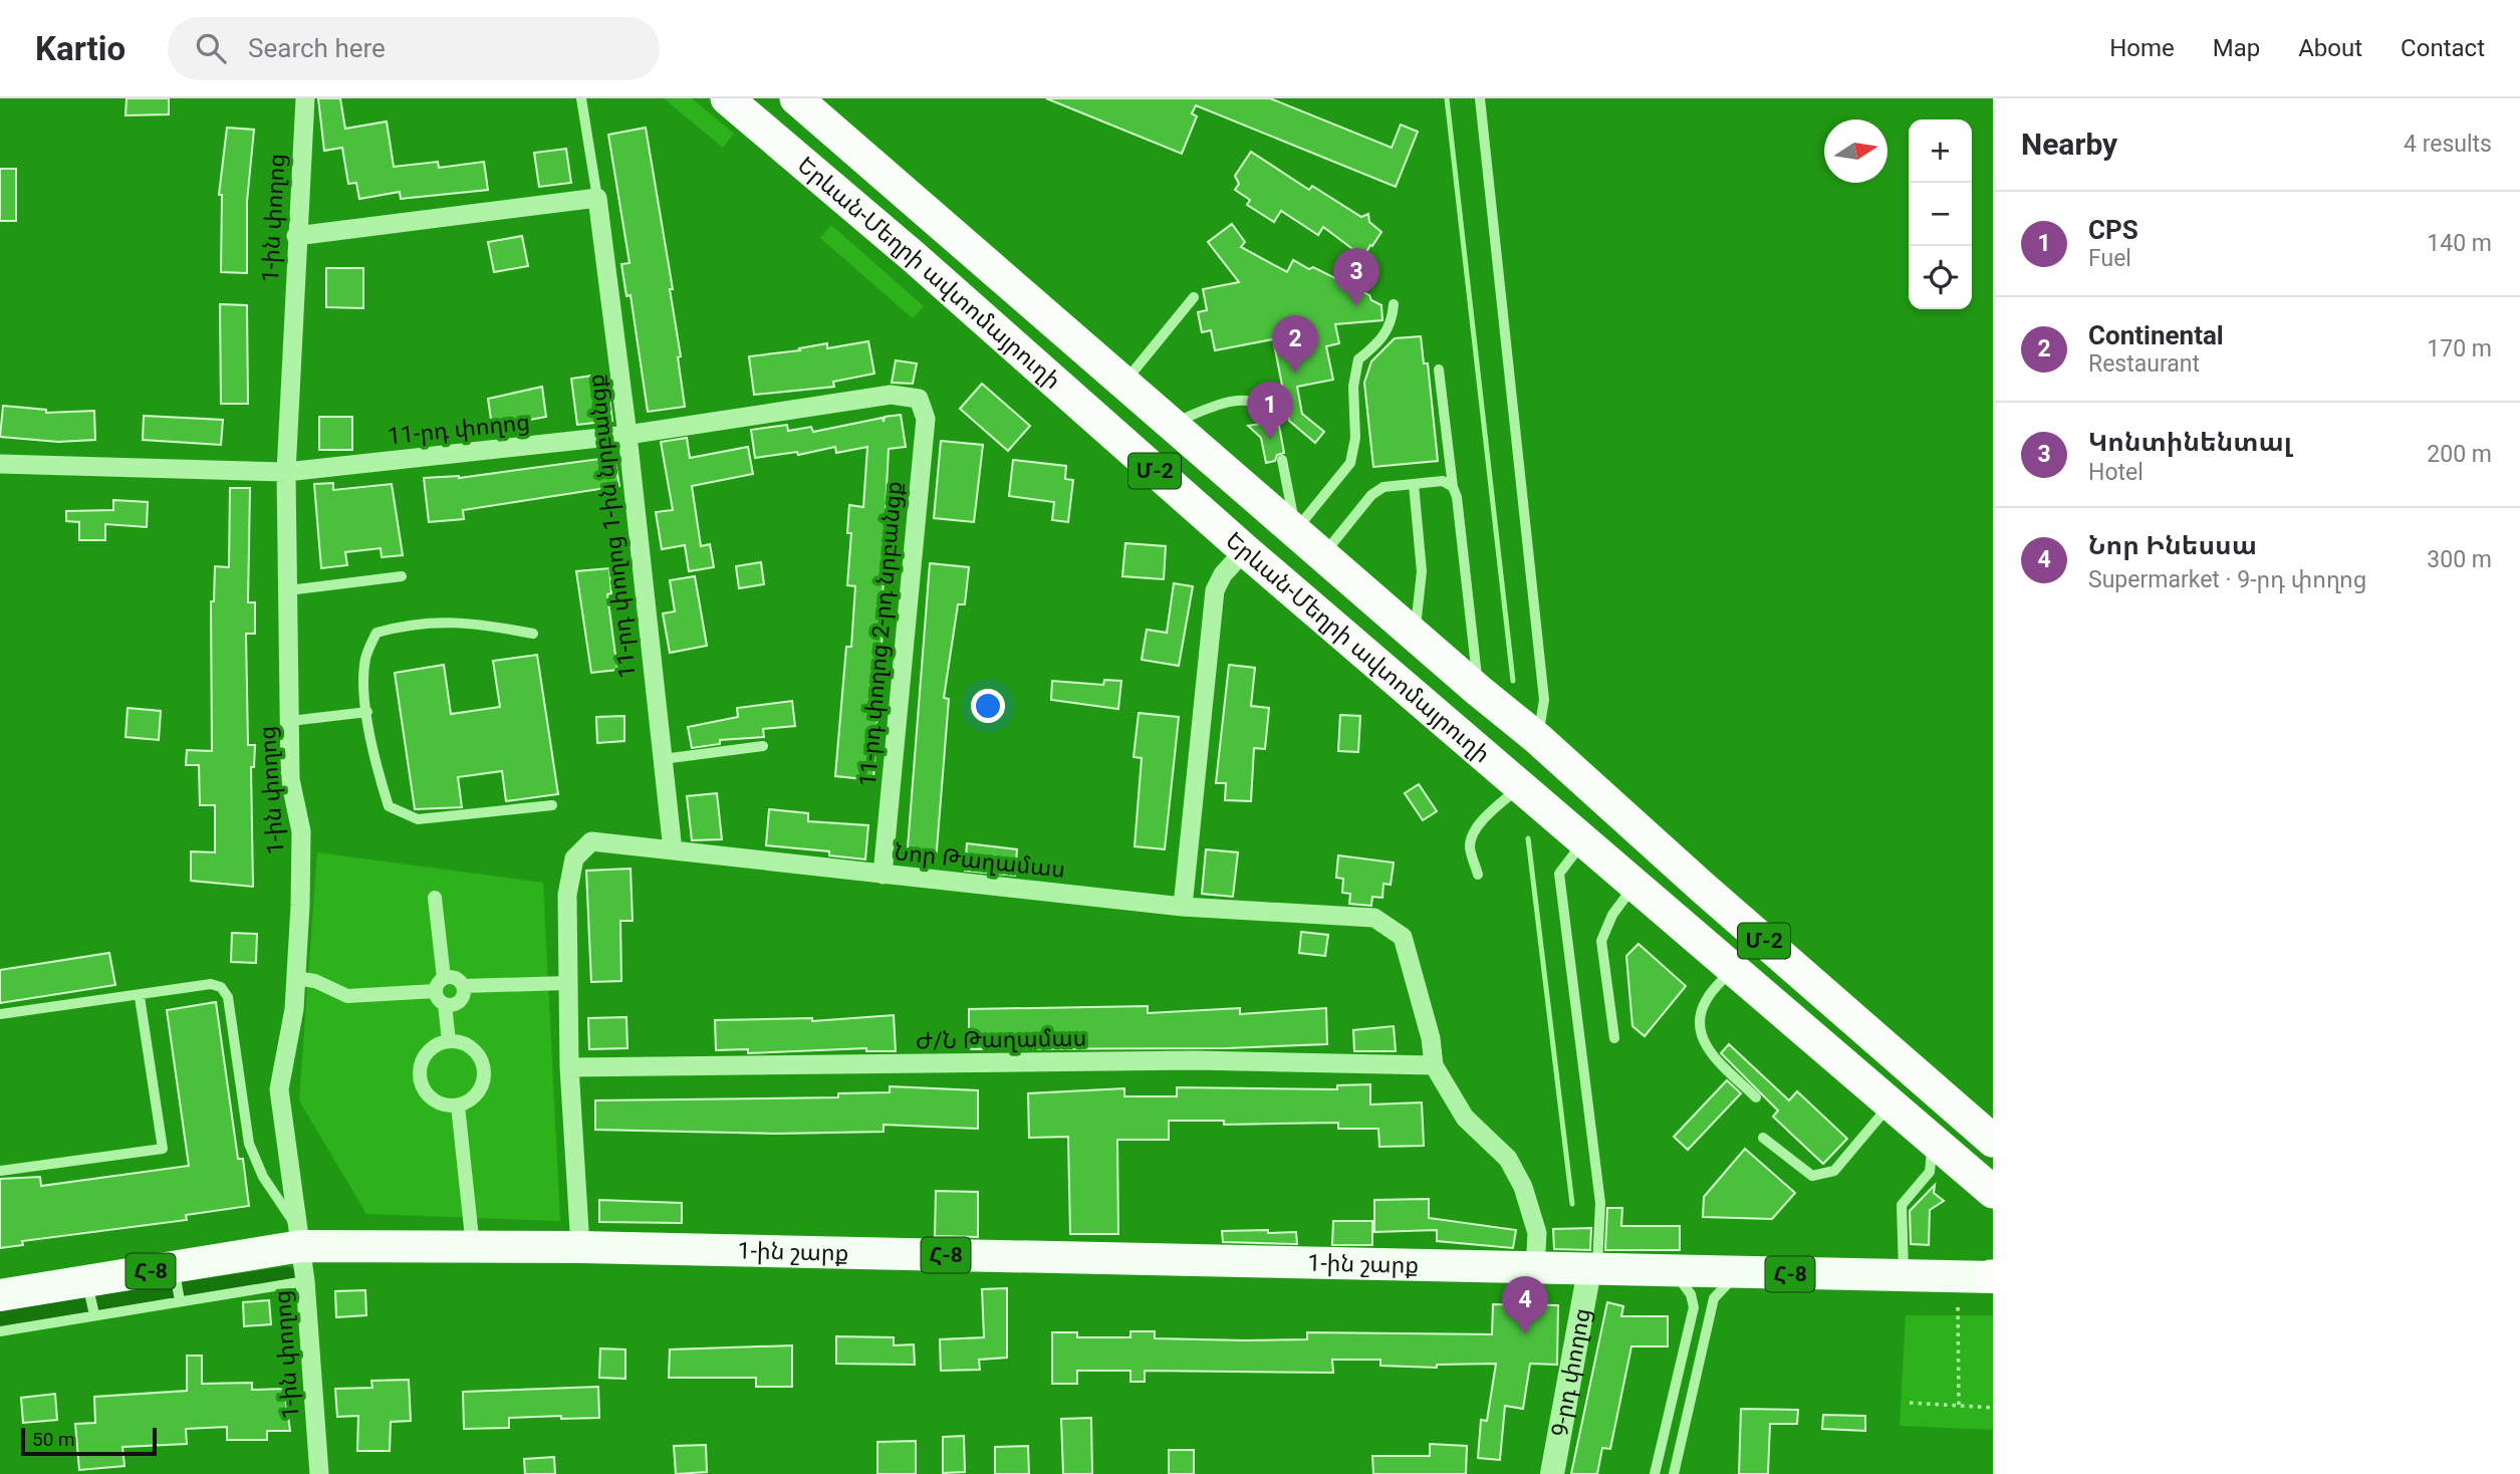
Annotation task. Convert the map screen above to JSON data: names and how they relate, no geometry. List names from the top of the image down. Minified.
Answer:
{"streets":{"highway":["Երևան-Մեղրի ավտոմայրուղի","Մ-2"],"main road":["1-ին շարք","Հ-8"],"street":["1-ին փողոց","11-րդ փողոց","11-րդ փողոց 1-ին նրբանցք","11-րդ փողոց 2-րդ նրբանցք","Նոր Թաղամաս","Ժ/Ն Թաղամաս","9-րդ փողոց"]},"crossings":[["1-ին փողոց","11-րդ փողոց"],["1-ին փողոց","1-ին շարք"],["11-րդ փողոց","11-րդ փողոց 1-ին նրբանցք"],["11-րդ փողոց","11-րդ փողոց 2-րդ նրբանցք"],["11-րդ փողոց 1-ին նրբանցք","Նոր Թաղամաս"],["11-րդ փողոց 2-րդ նրբանցք","Նոր Թաղամաս"],["Նոր Թաղամաս","Ժ/Ն Թաղամաս"],["Նոր Թաղամաս","1-ին շարք"],["1-ին շարք","Հ-8"],["1-ին շարք","9-րդ փողոց"],["Հ-8","9-րդ փողոց"]],"scale_bar":"50 m","north":"right","page":{"header":"Kartio","search":"Search here","nav":["Home","Map","About","Contact"],"heading":["Nearby","4 results"],"map_buttons":["+","−"],"list":[{"mark":"1","name":"CPS","note":"Fuel","value":"140 m"},{"mark":"2","name":"Continental","note":"Restaurant","value":"170 m"},{"mark":"3","name":"Կոնտինենտալ","note":"Hotel","value":"200 m"},{"mark":"4","name":"Նոր Ինեսսա","note":"Supermarket · 9-րդ փողոց","value":"300 m"}],"pins":["3","2","1","4"],"scale":"50 m"}}
